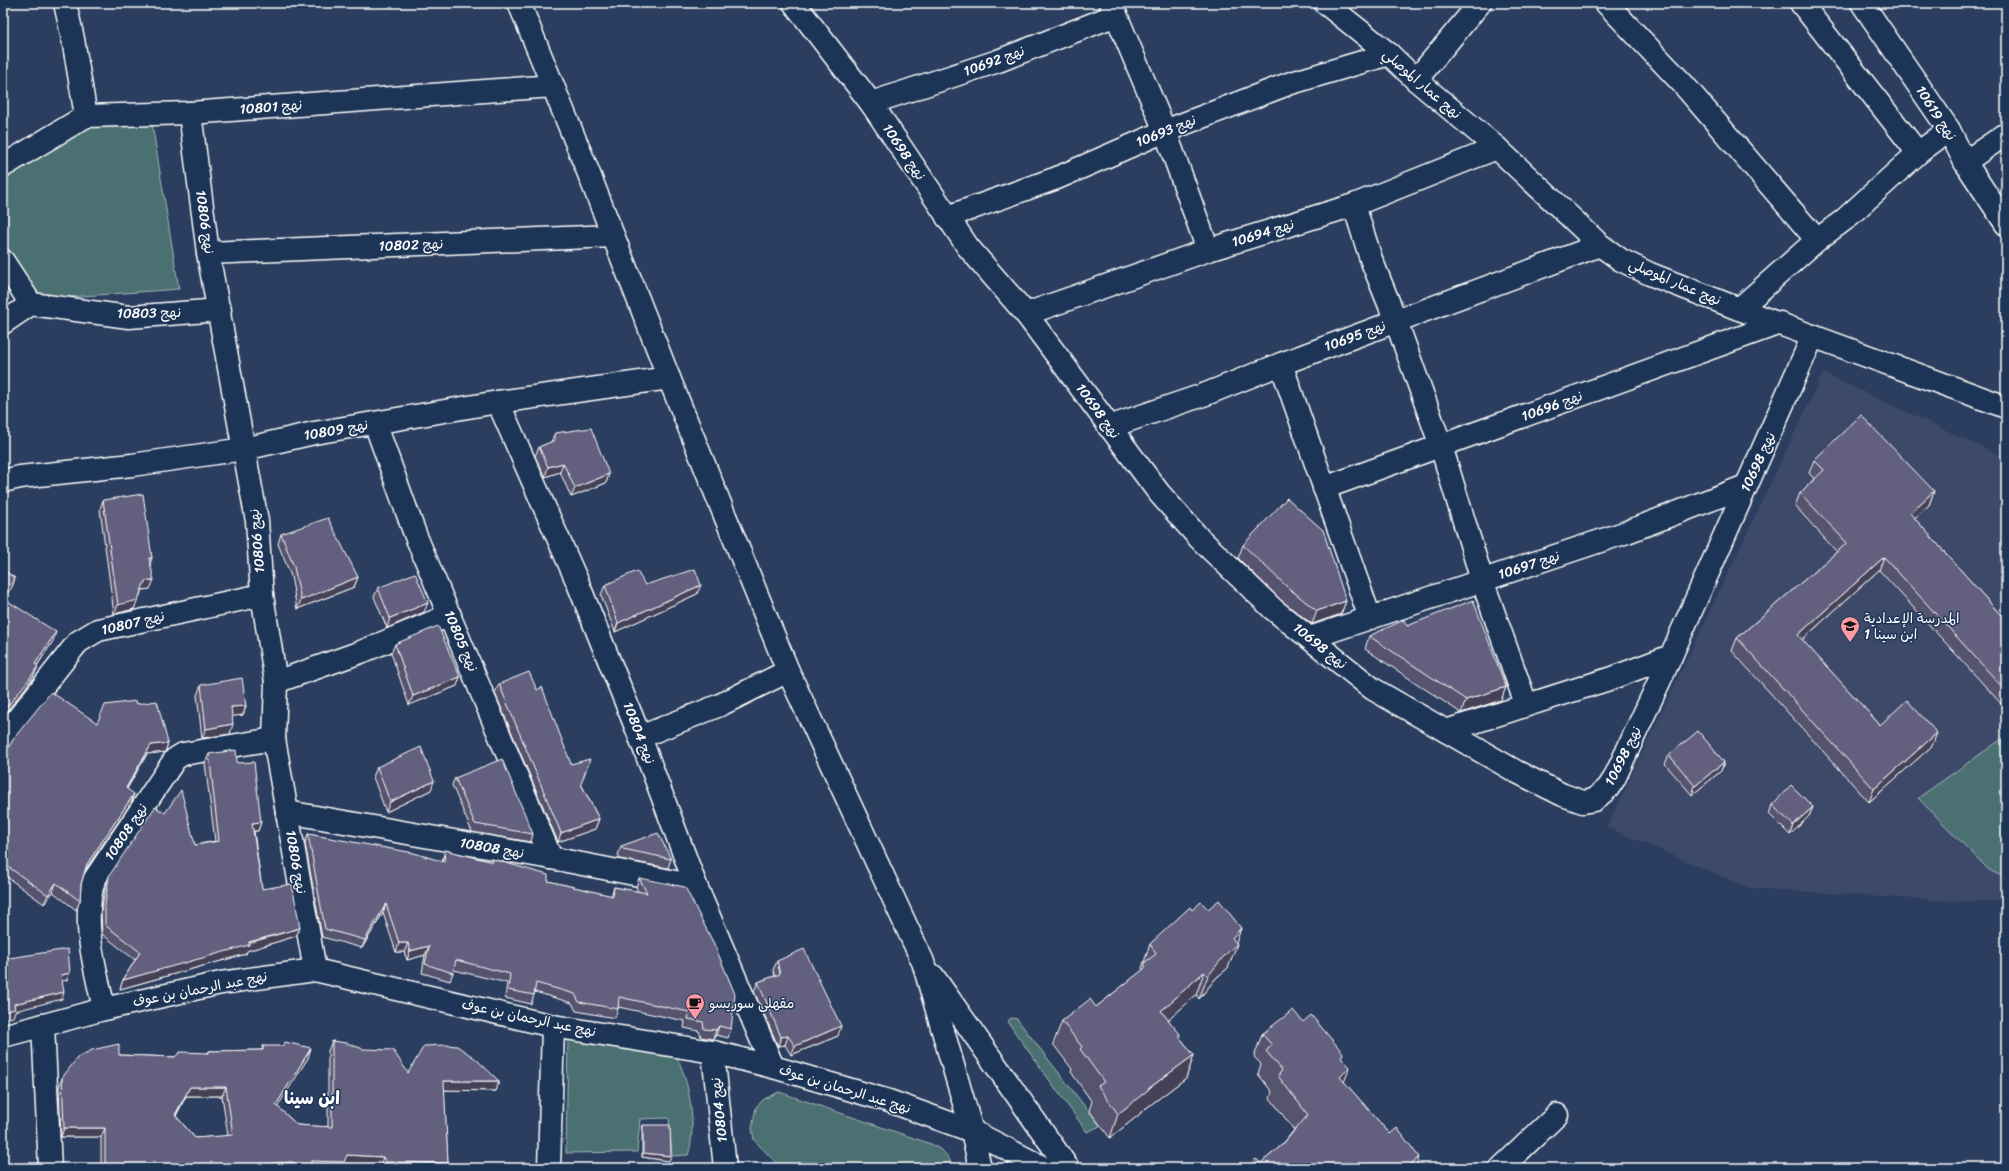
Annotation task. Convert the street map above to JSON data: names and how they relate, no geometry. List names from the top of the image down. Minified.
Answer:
{"streets":{"street":["نهج 10692","نهج عمار الموصلي","نهج 10801","نهج 10619","نهج 10693","نهج 10698","نهج 10806","نهج 10694","نهج 10802","نهج 10803","نهج 10695","نهج 10696","نهج 10809","نهج 10697","نهج 10807","نهج 10805","نهج 10804","نهج 10808","نهج عبد الرحمان بن عوف"]},"crossings":[["نهج 10692","نهج 10698"],["نهج عمار الموصلي","نهج 10693"],["نهج عمار الموصلي","نهج 10698"],["نهج عمار الموصلي","نهج 10694"],["نهج عمار الموصلي","نهج 10695"],["نهج عمار الموصلي","نهج 10696"],["نهج 10801","نهج 10806"],["نهج 10693","نهج 10698"],["نهج 10698","نهج 10694"],["نهج 10698","نهج 10695"],["نهج 10698","نهج 10697"],["نهج 10806","نهج 10802"],["نهج 10806","نهج 10803"],["نهج 10806","نهج 10809"],["نهج 10806","نهج 10807"],["نهج 10806","نهج 10808"],["نهج 10806","نهج عبد الرحمان بن عوف"],["نهج 10809","نهج 10805"],["نهج 10809","نهج 10804"],["نهج 10805","نهج 10808"],["نهج 10804","نهج 10808"],["نهج 10804","نهج عبد الرحمان بن عوف"],["نهج 10808","نهج عبد الرحمان بن عوف"]],"districts":["ابن سينا"],"places":{"school or university":["المدرسة الإعدادية ابن سينا 1"],"cafe":["مقهلى سوريسو"]}}
